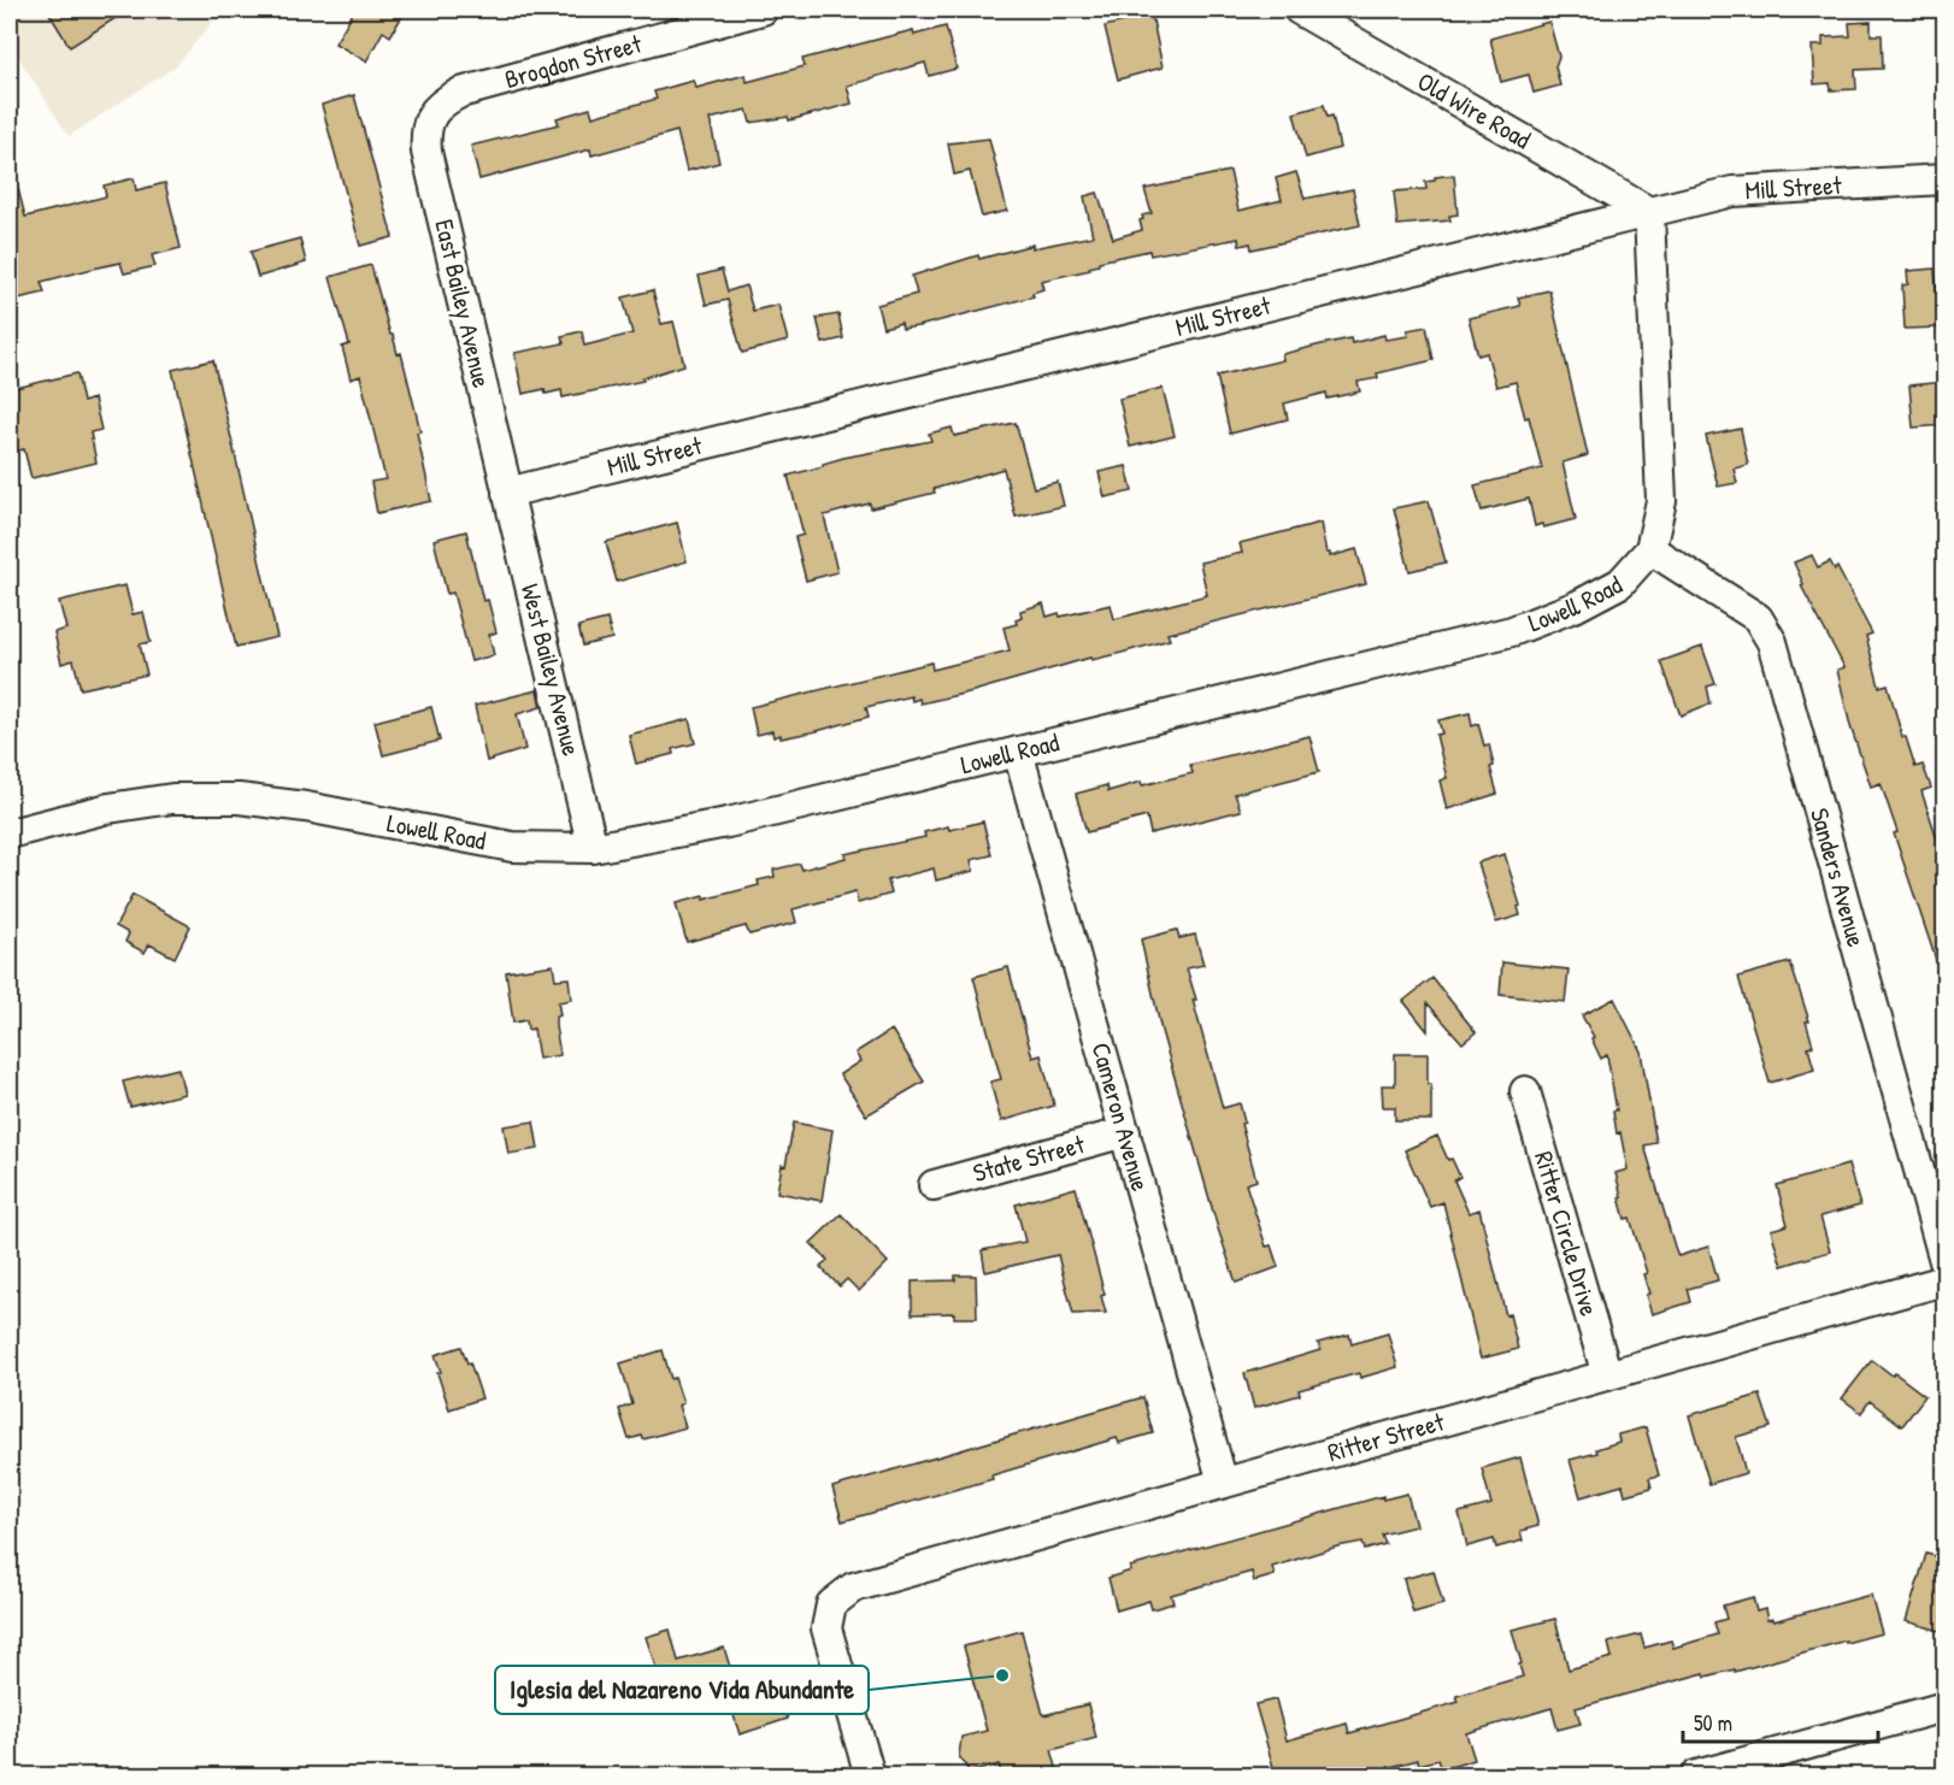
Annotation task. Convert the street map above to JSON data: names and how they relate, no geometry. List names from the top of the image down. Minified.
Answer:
{"streets":{"street":["Brogdon Street","Old Wire Road","Mill Street","East Bailey Avenue","Lowell Road","West Bailey Avenue","Sanders Avenue","Cameron Avenue","State Street","Ritter Circle Drive","Ritter Street"]},"crossings":[["Brogdon Street","East Bailey Avenue"],["Old Wire Road","Mill Street"],["Mill Street","East Bailey Avenue"],["Mill Street","West Bailey Avenue"],["East Bailey Avenue","West Bailey Avenue"],["Lowell Road","West Bailey Avenue"],["Lowell Road","Sanders Avenue"],["Lowell Road","Cameron Avenue"],["Cameron Avenue","State Street"],["Cameron Avenue","Ritter Street"],["Ritter Circle Drive","Ritter Street"]],"places":["Iglesia del Nazareno Vida Abundante"],"scale_bar":"50 m"}
